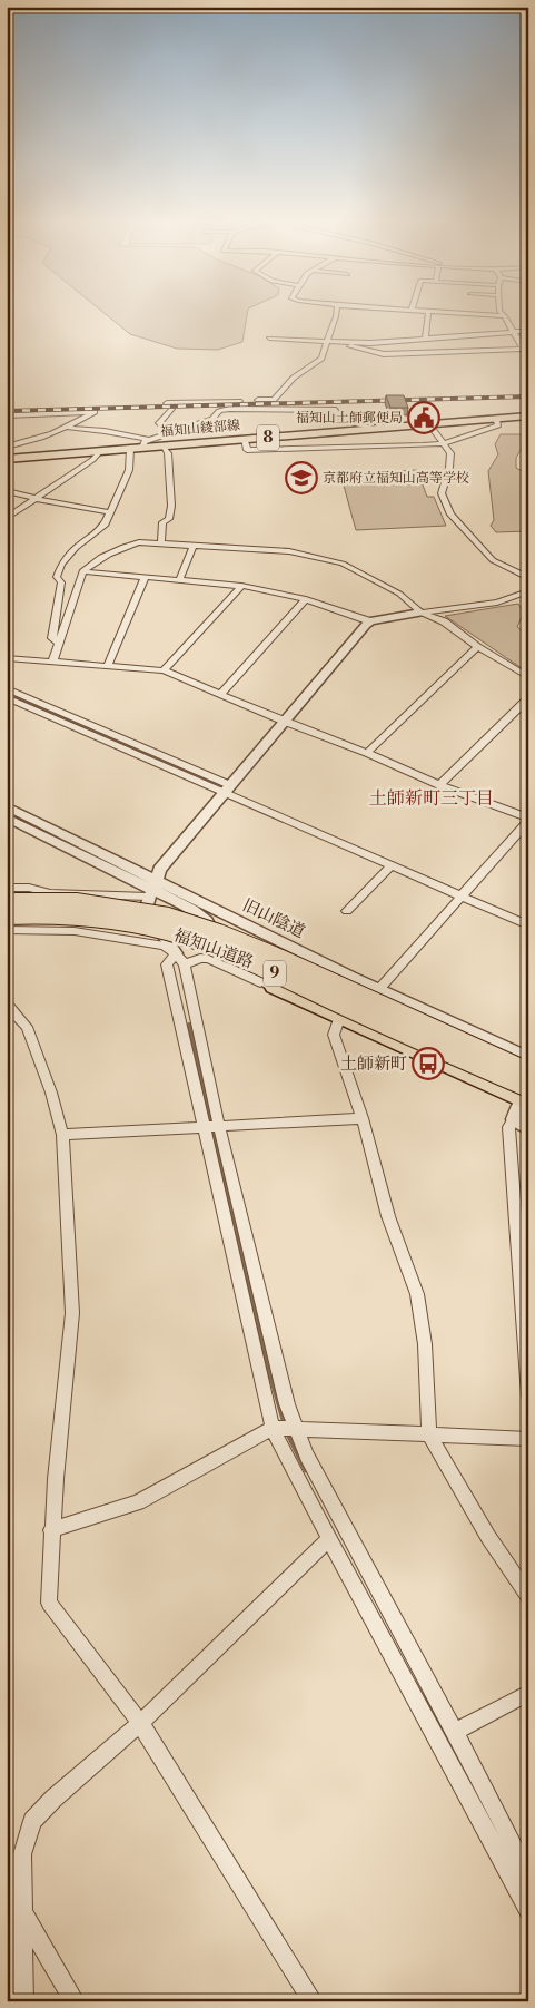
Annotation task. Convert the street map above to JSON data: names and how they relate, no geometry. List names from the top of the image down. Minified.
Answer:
{"streets":{"highway":["福知山道路","9"],"main road":["福知山綾部線","8"],"street":["旧山陰道"]},"crossings":[["福知山道路","9"]],"districts":["土師新町三丁目"],"places":{"public building":["福知山土師郵便局"],"school or university":["京都府立福知山高等学校"],"bus stop":["土師新町"]}}
